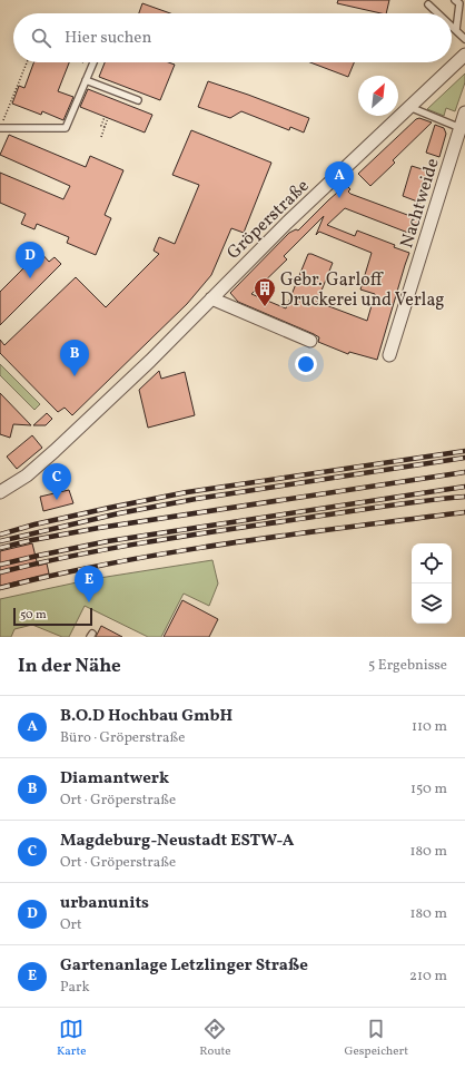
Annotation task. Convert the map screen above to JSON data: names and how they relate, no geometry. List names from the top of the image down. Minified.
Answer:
{"streets":{"street":["Nachtweide","Gröperstraße"]},"places":{"building":["Gebr. Garloff Druckerei und Verlag"]},"scale_bar":"50 m","north":"top right","page":{"search":"Hier suchen","pins":["A","D","B","C","E"],"scale":"50 m","heading":["In der Nähe","5 Ergebnisse"],"list":[{"mark":"A","name":"B.O.D Hochbau GmbH","note":"Büro · Gröperstraße","value":"110 m"},{"mark":"B","name":"Diamantwerk","note":"Ort · Gröperstraße","value":"150 m"},{"mark":"C","name":"Magdeburg-Neustadt ESTW-A","note":"Ort · Gröperstraße","value":"180 m"},{"mark":"D","name":"urbanunits","note":"Ort","value":"180 m"},{"mark":"E","name":"Gartenanlage Letzlinger Straße","note":"Park","value":"210 m"}],"nav":["Karte","Route","Gespeichert"]}}
